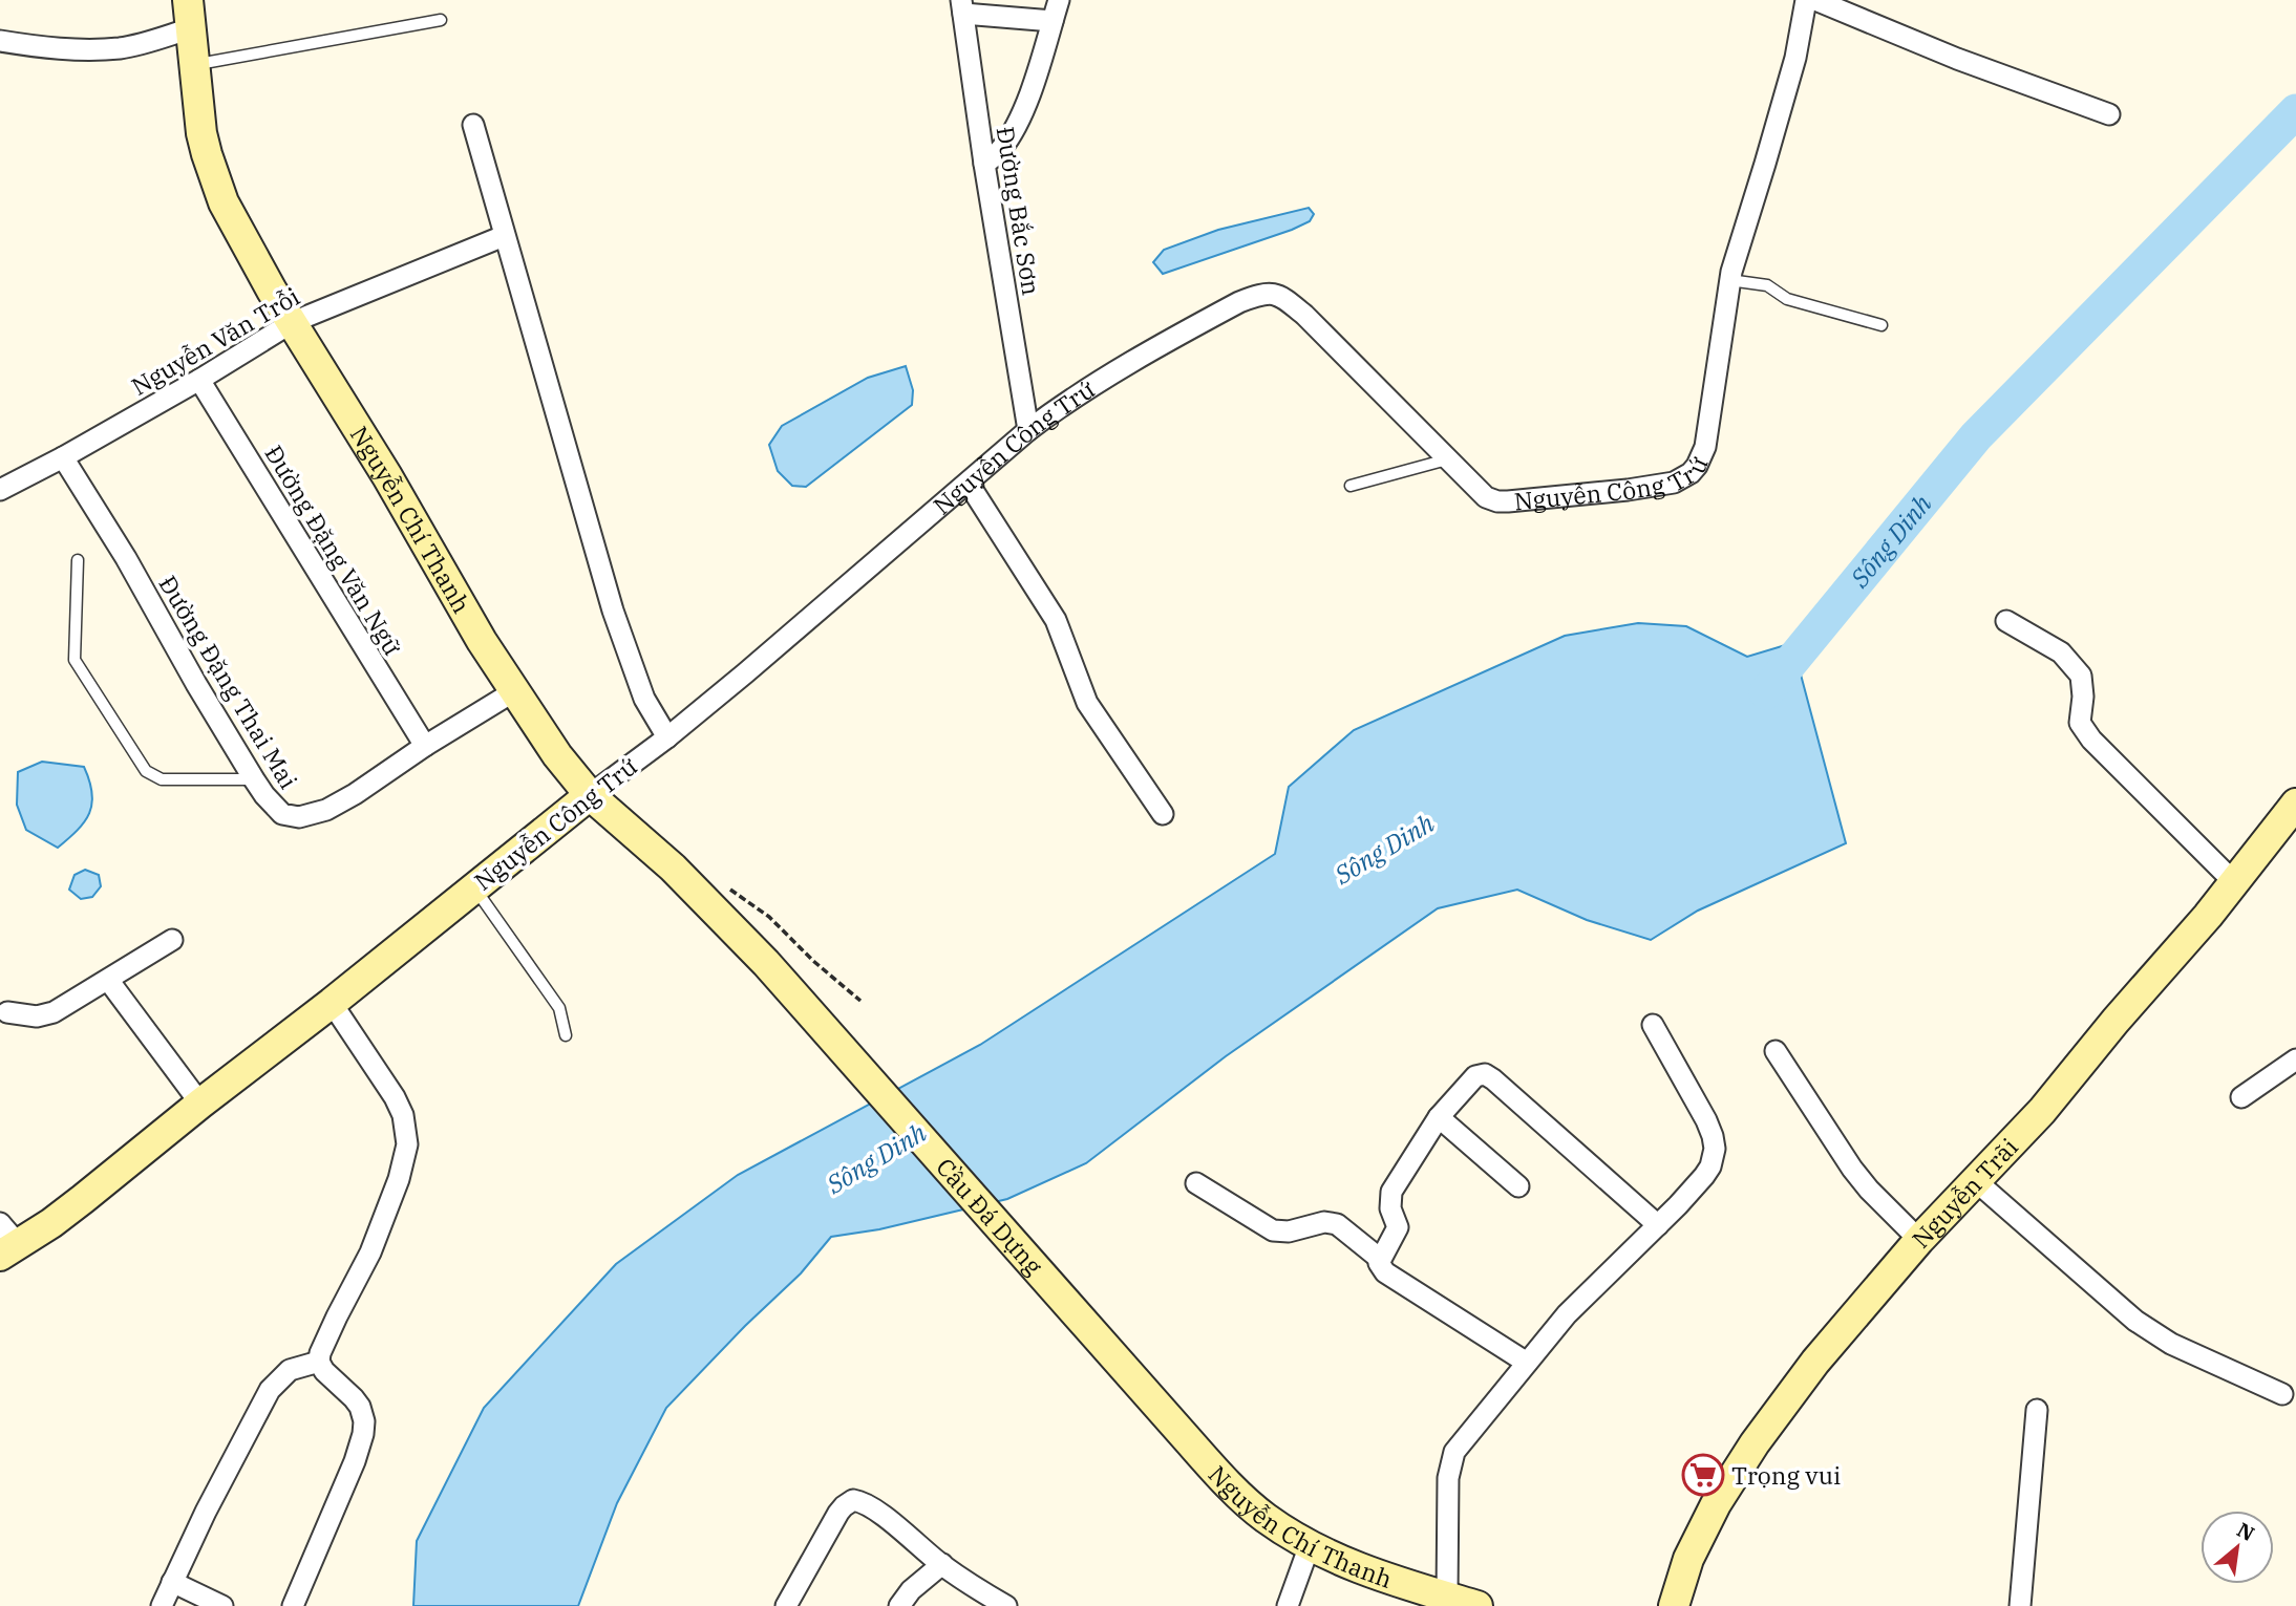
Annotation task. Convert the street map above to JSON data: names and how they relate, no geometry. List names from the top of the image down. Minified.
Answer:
{"streets":{"main road":["Nguyễn Công Trứ","Nguyễn Chí Thanh","Nguyễn Trãi","Cầu Đá Dựng"],"street":["Đường Bắc Sơn","Nguyễn Văn Trỗi","Đường Đặng Văn Ngữ","Đường Đặng Thai Mai"]},"crossings":[["Đường Bắc Sơn","Nguyễn Công Trứ"],["Nguyễn Văn Trỗi","Nguyễn Chí Thanh"],["Nguyễn Văn Trỗi","Đường Đặng Văn Ngữ"],["Nguyễn Văn Trỗi","Đường Đặng Thai Mai"],["Nguyễn Công Trứ","Nguyễn Chí Thanh"],["Nguyễn Chí Thanh","Đường Đặng Thai Mai"],["Nguyễn Chí Thanh","Cầu Đá Dựng"],["Đường Đặng Văn Ngữ","Đường Đặng Thai Mai"]],"water":["Sông Dinh"],"places":{"supermarket":["Trọng vui"]},"north":"top right"}
